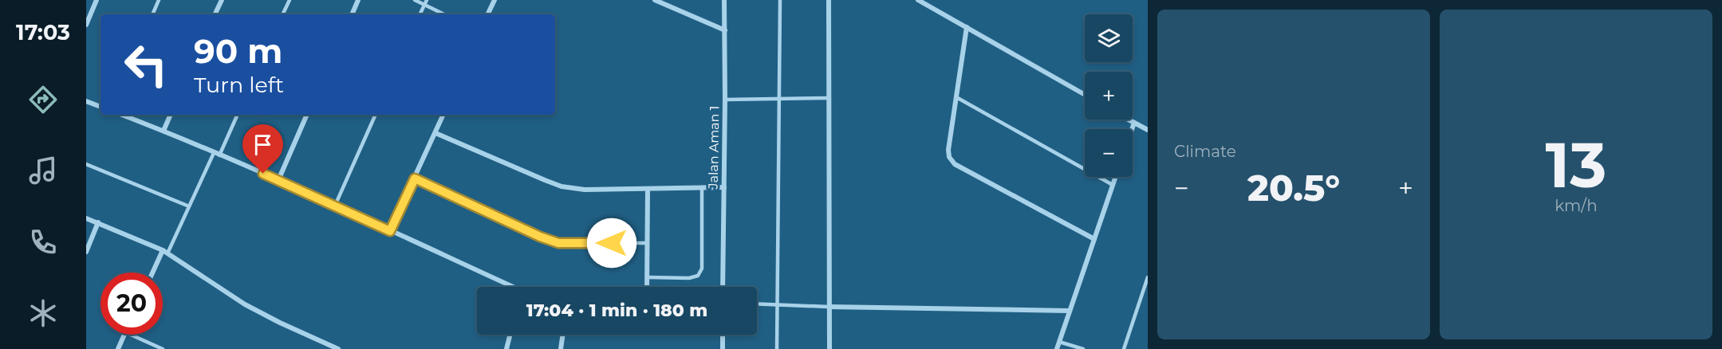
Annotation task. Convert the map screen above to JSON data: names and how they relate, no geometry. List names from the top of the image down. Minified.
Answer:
{"streets":{"street":["Jalan Aman 1"]},"page":{"tabs":"17:03","tile":["Climate",["13","km/h"]],"map_buttons":["+","−"],"turn":["90 m","Turn left"],"heat":["−","20.5°","+"],"limit":"20","trip":"17:04 · 1 min · 180 m"}}
